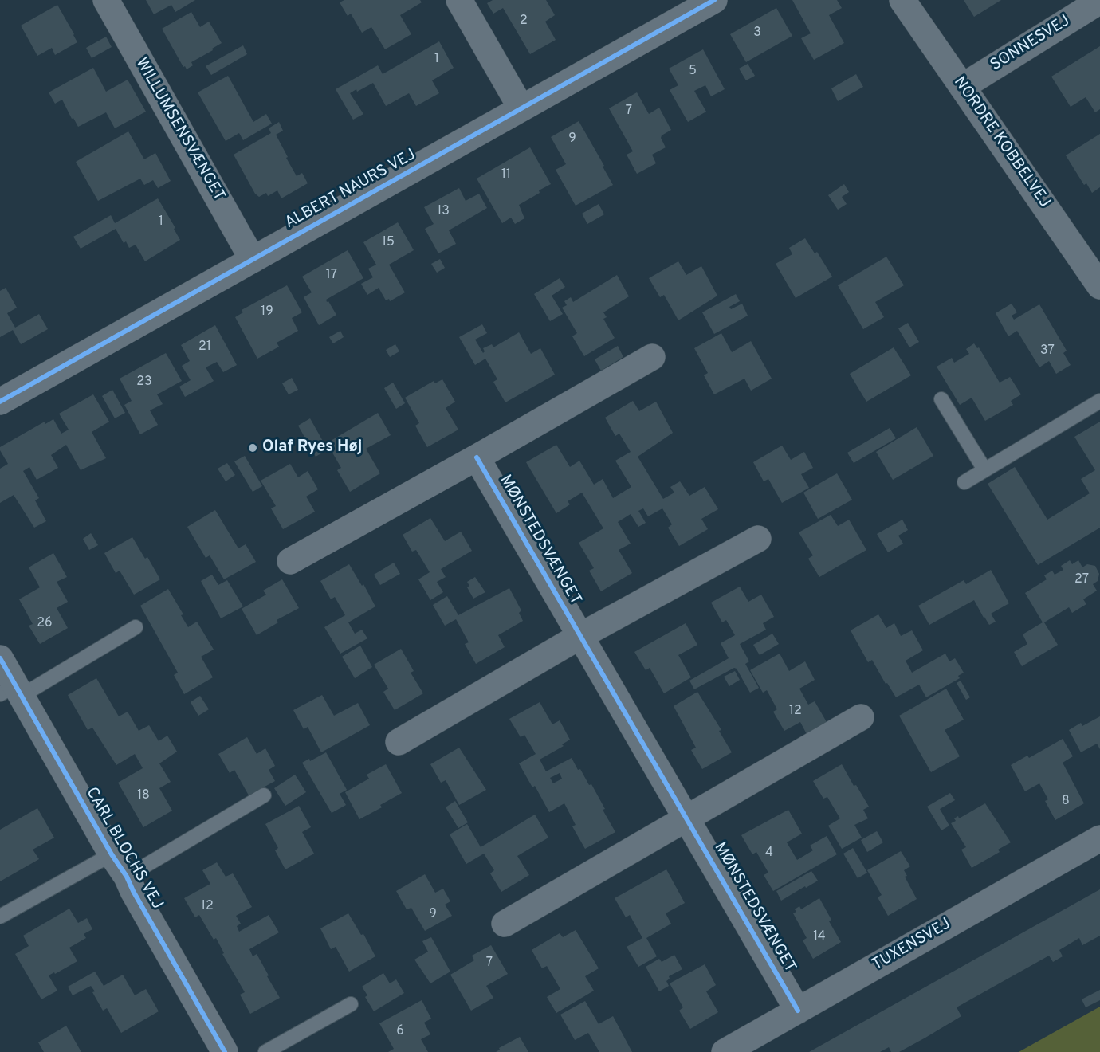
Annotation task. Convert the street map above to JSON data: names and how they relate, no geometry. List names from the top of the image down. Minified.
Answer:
{"streets":{"street":["SONNESVEJ","WILLUMSENSVÆNGET","NORDRE KOBBELVEJ","ALBERT NAURS VEJ","MØNSTEDSVÆNGET","CARL BLOCHS VEJ","TUXENSVEJ"]},"crossings":[["SONNESVEJ","NORDRE KOBBELVEJ"],["WILLUMSENSVÆNGET","ALBERT NAURS VEJ"],["MØNSTEDSVÆNGET","TUXENSVEJ"]],"places":["Olaf Ryes Høj"],"house_numbers":["2","3","1","5","7","9","11","13","1","15","17","19","21","37","23","27","26","12","18","8","4","12","9","14","7","6"]}
